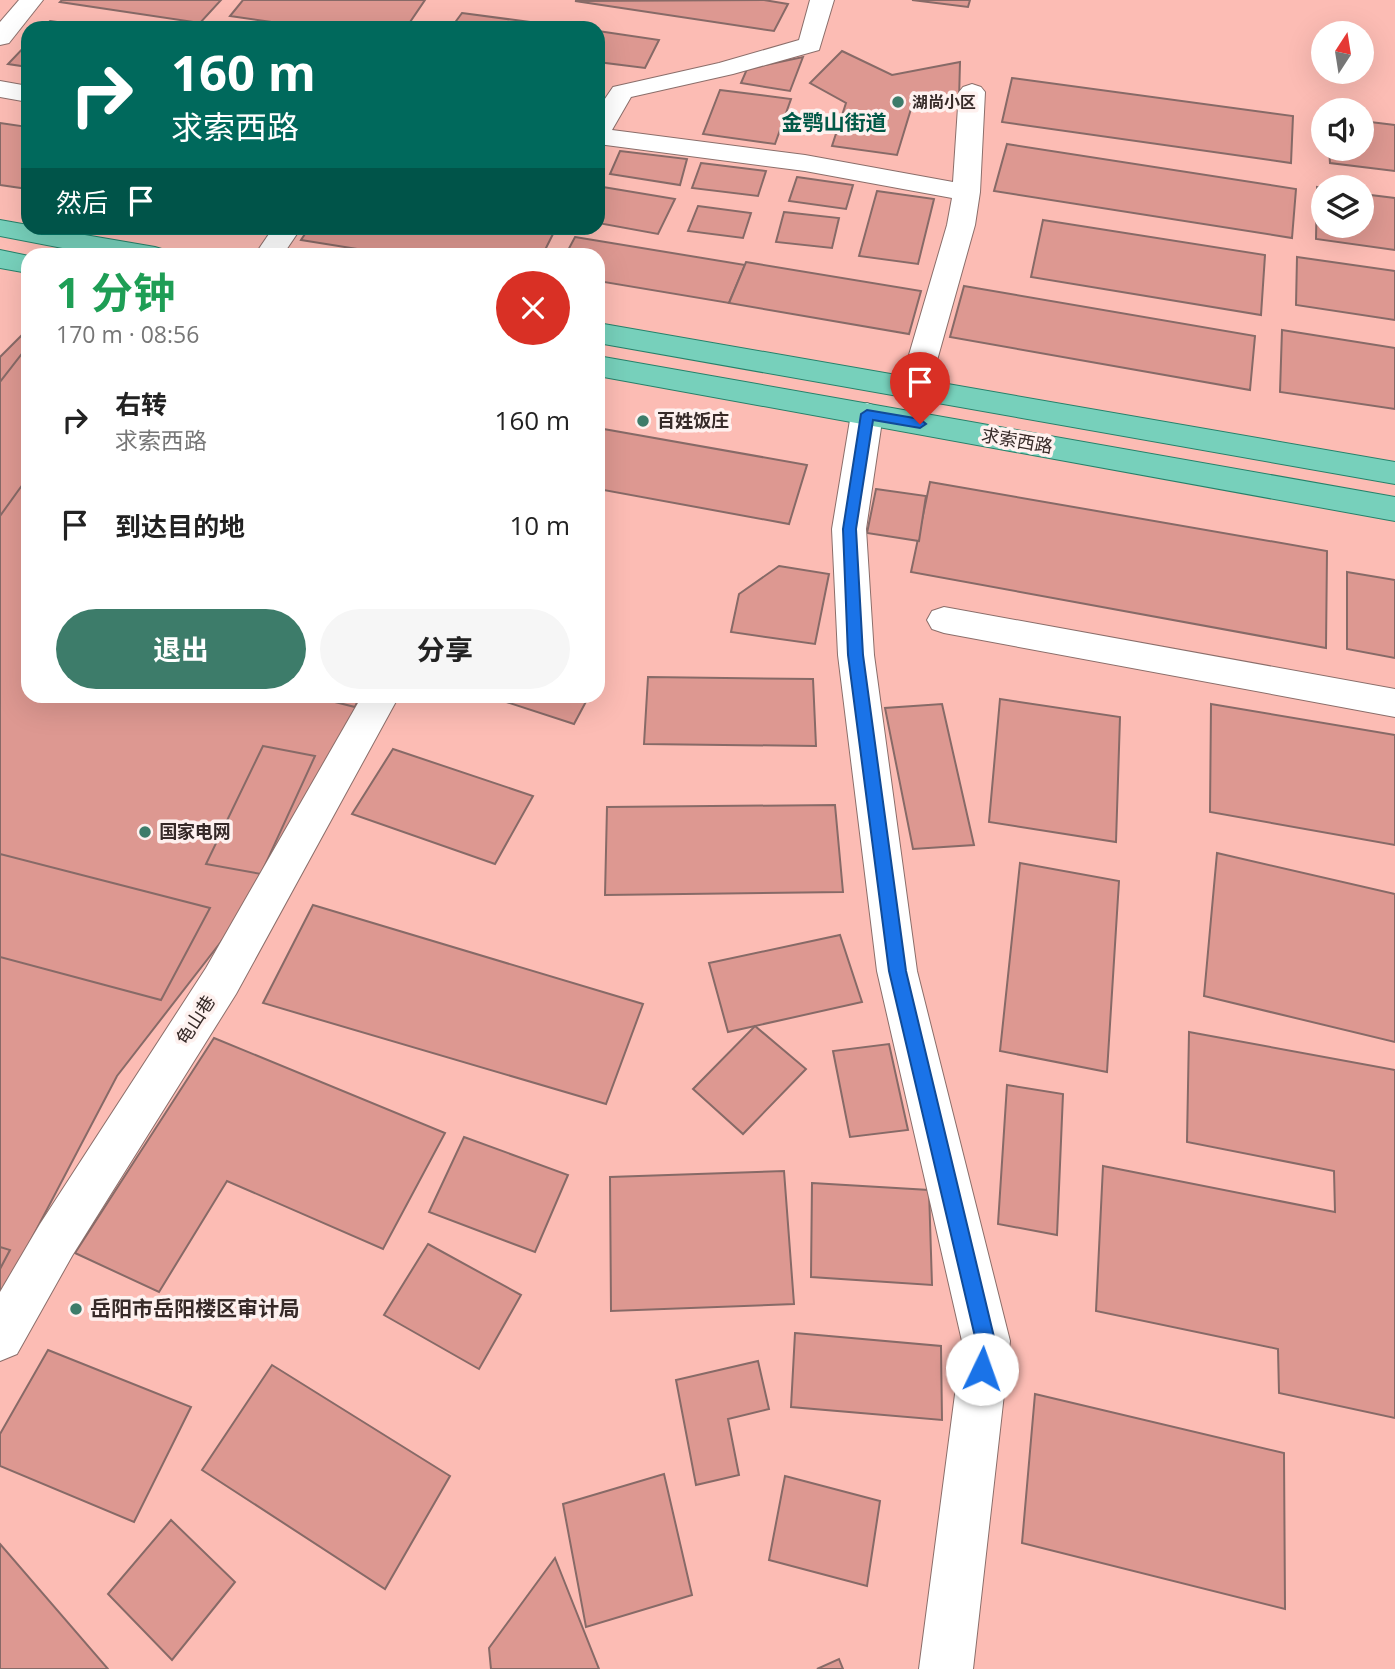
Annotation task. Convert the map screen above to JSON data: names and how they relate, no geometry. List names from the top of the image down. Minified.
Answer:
{"streets":{"main road":["求索西路"],"street":["龟山巷"]},"districts":["金鹗山街道"],"places":["湖尚小区","百姓饭庄","国家电网","岳阳市岳阳楼区审计局"],"north":"top","page":{"turn":["160 m","求索西路"],"then":"然后","heading":["1 分钟","170 m · 08:56"],"list":[{"name":"右转","note":"求索西路","value":"160 m"},{"name":"到达目的地","value":"10 m"}],"buttons":["退出","分享"]}}
